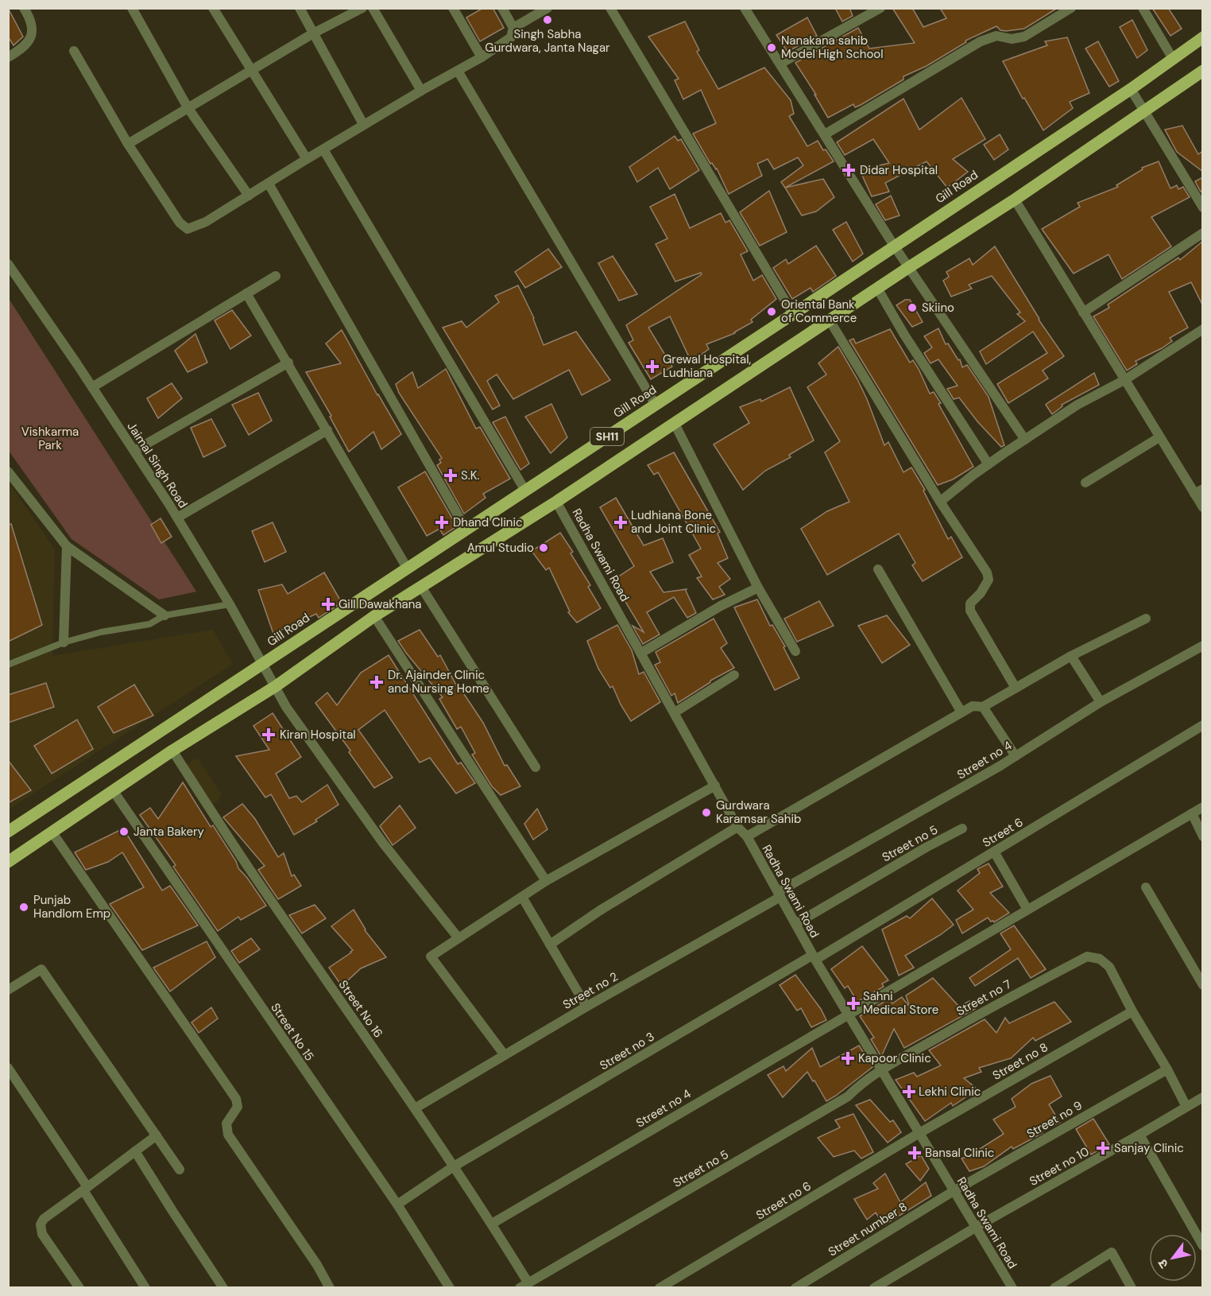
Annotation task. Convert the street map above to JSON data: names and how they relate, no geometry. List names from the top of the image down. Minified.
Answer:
{"streets":{"main road":["Gill Road","SH11"],"street":["Jaimal Singh Road","Radha Swami Road","Street no 4","Street 6","Street no 5","Street no 2","Street no 7","Street No 16","Street No 15","Street no 3","Street no 8","Street no 9","Street no 10","Street no 6","Street number 8"]},"crossings":[["Gill Road","Jaimal Singh Road"],["SH11","Jaimal Singh Road"],["SH11","Radha Swami Road"],["SH11","Street No 16"],["SH11","Street No 15"],["Radha Swami Road","Street no 4"],["Radha Swami Road","Street 6"],["Radha Swami Road","Street no 5"],["Radha Swami Road","Street no 2"],["Radha Swami Road","Street no 7"],["Radha Swami Road","Street no 3"],["Radha Swami Road","Street no 8"],["Radha Swami Road","Street no 9"],["Radha Swami Road","Street no 10"],["Radha Swami Road","Street no 6"],["Radha Swami Road","Street number 8"],["Street no 4","Street no 2"],["Street no 4","Street No 16"],["Street 6","Street no 3"],["Street no 5","Street no 7"],["Street no 5","Street No 16"],["Street no 2","Street No 16"],["Street no 7","Street no 8"],["Street No 16","Street no 3"],["Street No 15","Street no 3"],["Street no 8","Street no 6"],["Street no 9","Street number 8"]],"parks":["Vishkarma Park"],"places":{"other":["Singh Sabha Gurdwara, Janta Nagar","Nanakana sahib Model High School","Skiino","Oriental Bank of Commerce","Amul Studio","Gurdwara Karamsar Sahib","Janta Bakery","Punjab Handlom Emp"],"health":["Didar Hospital","Grewal Hospital, Ludhiana","S.K.","Dhand Clinic","Ludhiana Bone and Joint Clinic","Gill Dawakhana","Dr. Ajainder Clinic and Nursing Home","Kiran Hospital","Sahni Medical Store","Kapoor Clinic","Lekhi Clinic","Sanjay Clinic","Bansal Clinic"]},"north":"bottom left"}
